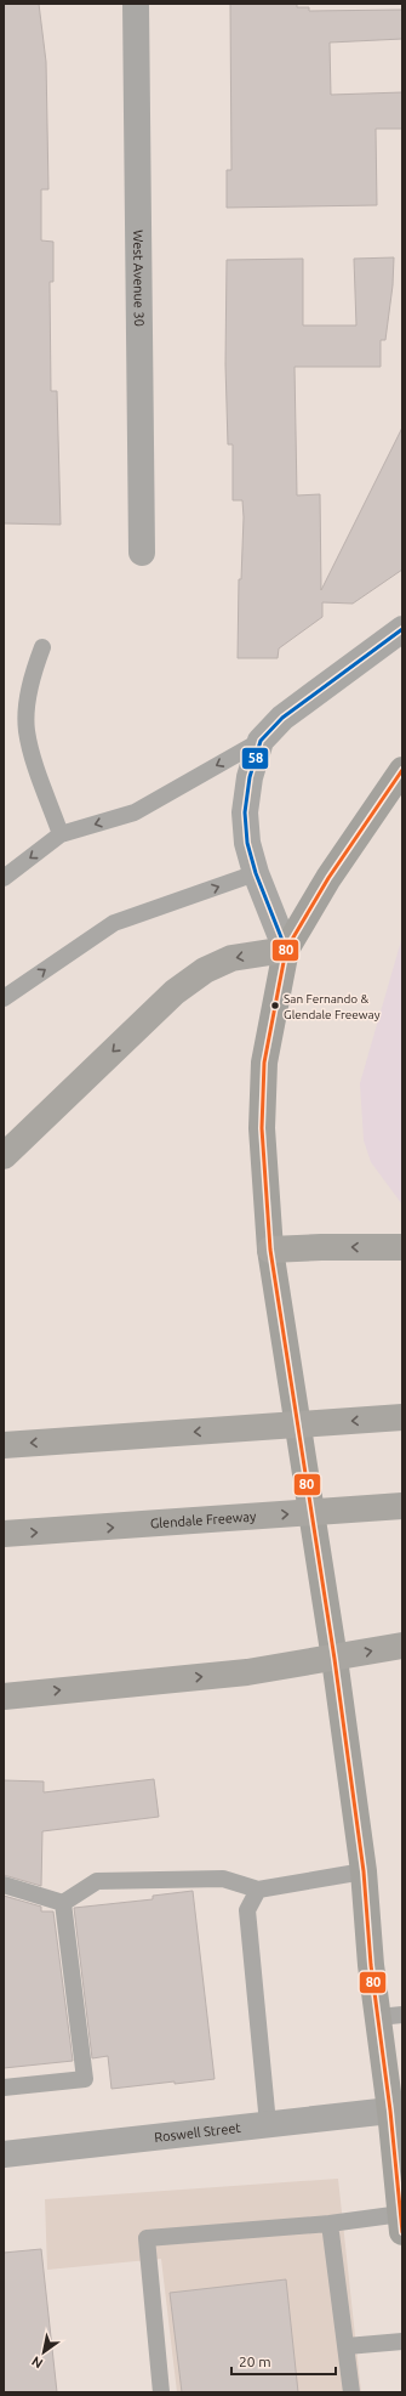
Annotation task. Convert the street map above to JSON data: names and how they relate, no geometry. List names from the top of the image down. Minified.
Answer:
{"streets":{"highway":["Glendale Freeway"],"street":["West Avenue 30","Roswell Street"]},"places":["San Fernando & Glendale Freeway"],"lines":["transit line 58","transit line 80"],"scale_bar":"20 m","north":"bottom left"}
